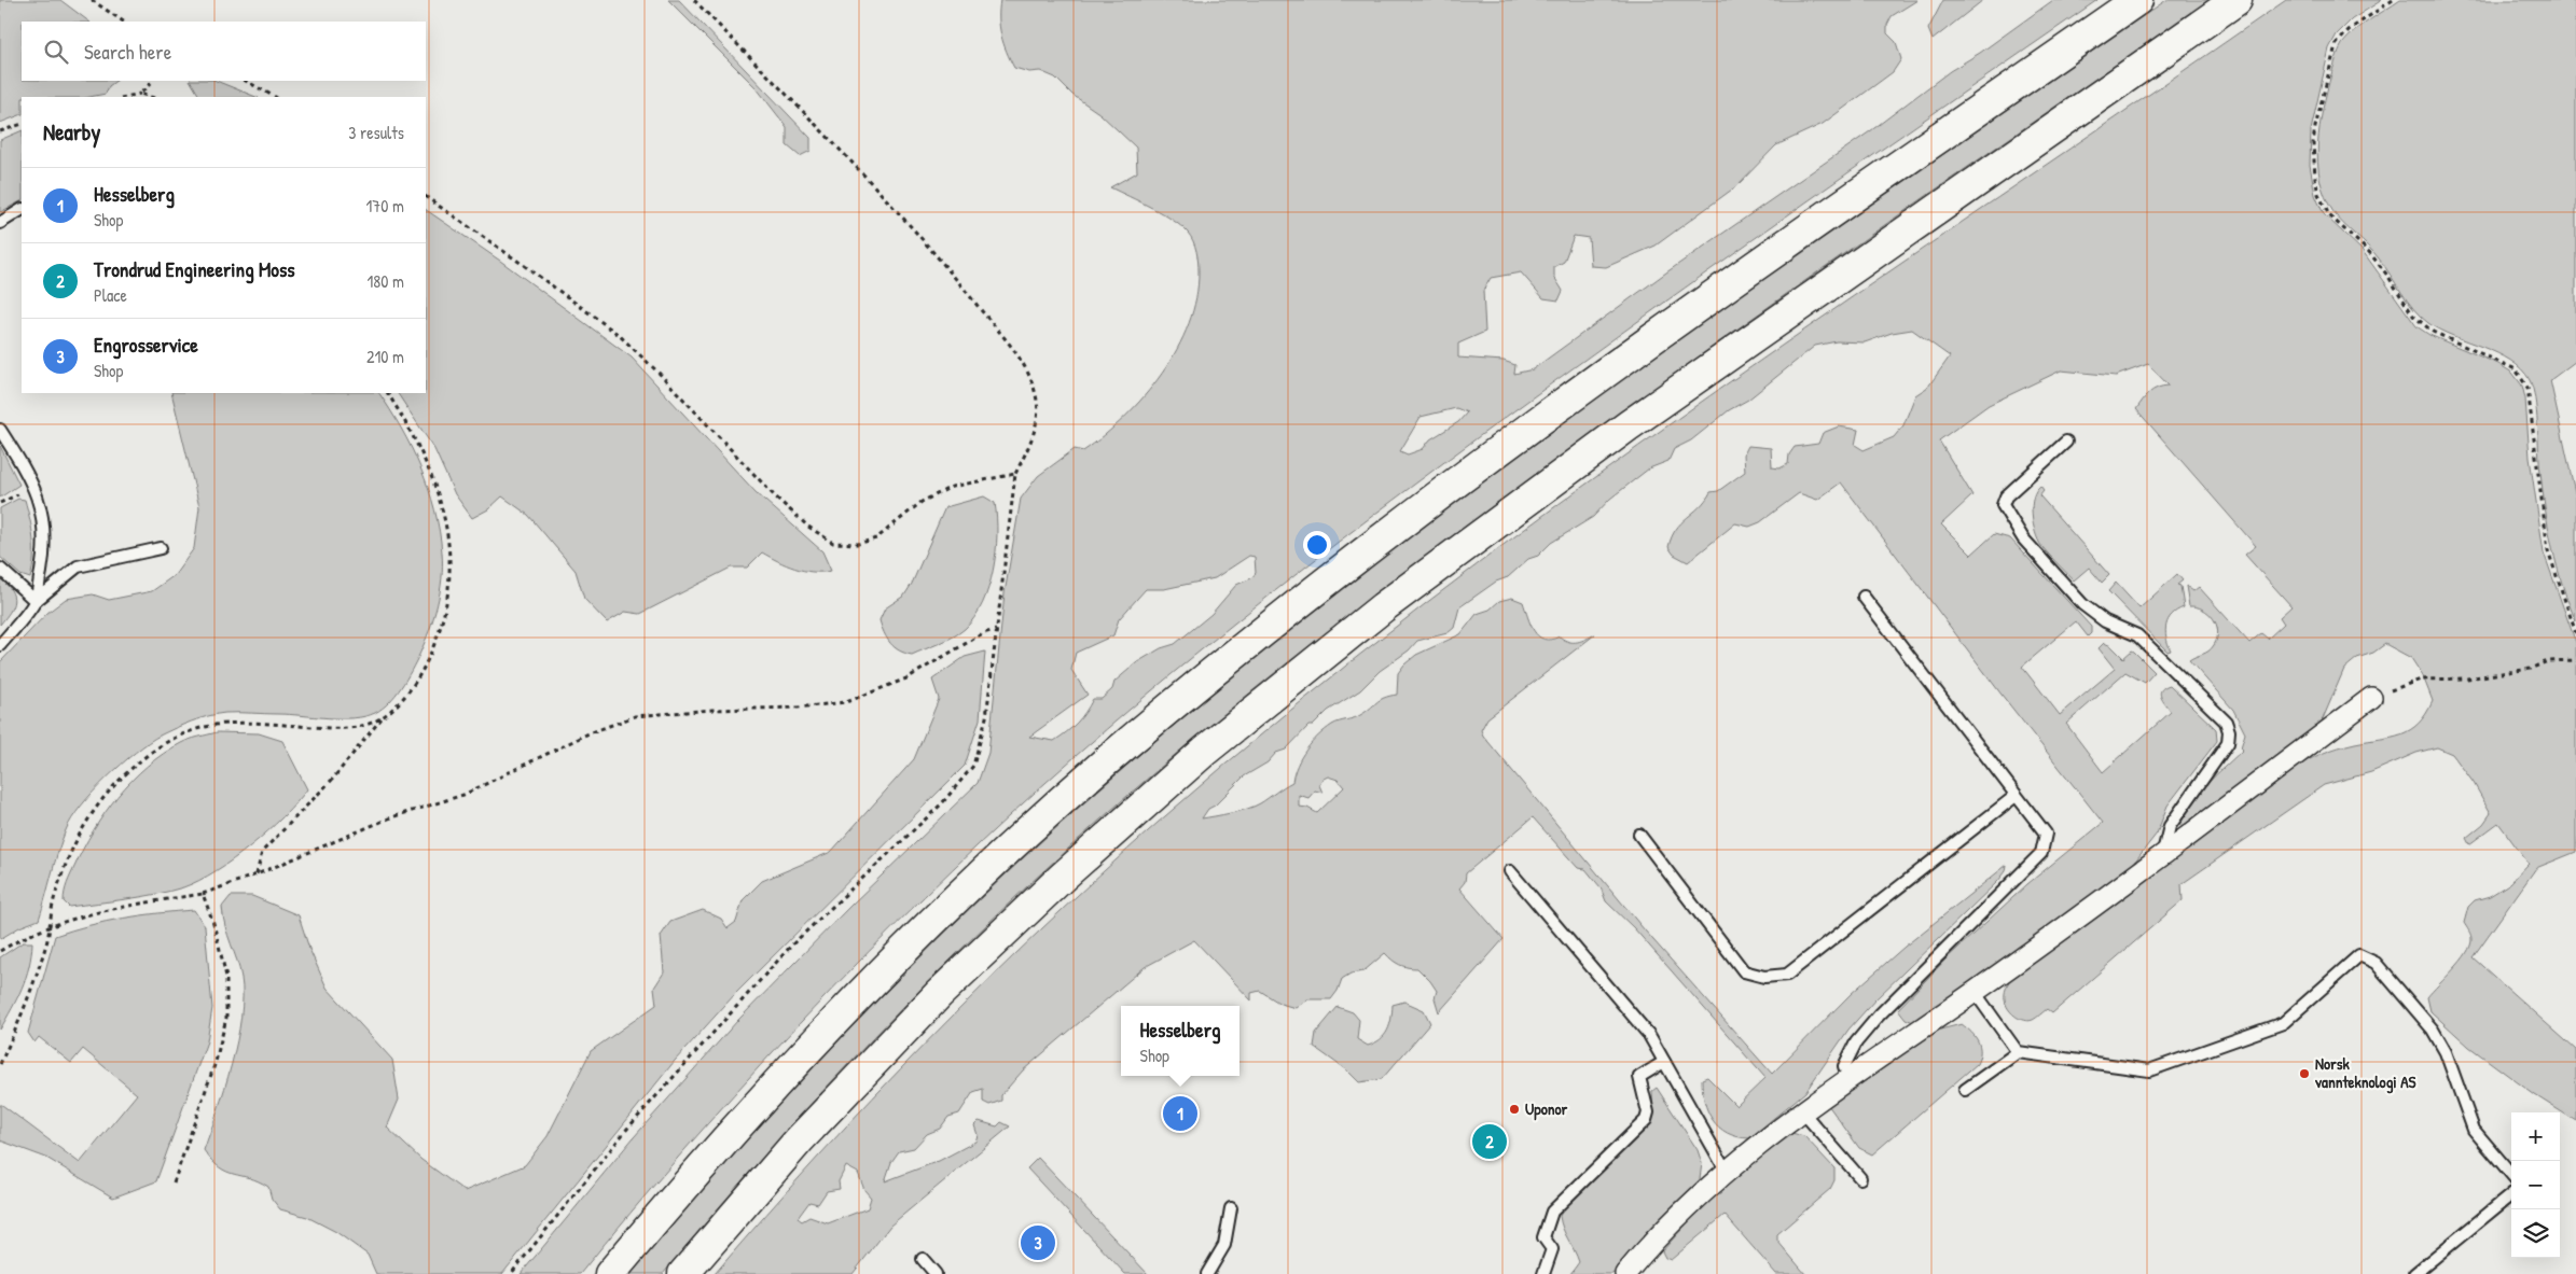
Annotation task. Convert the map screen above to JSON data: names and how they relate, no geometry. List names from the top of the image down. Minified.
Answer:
{"places":["Norsk vannteknologi AS","Uponor"],"page":{"search":"Search here","heading":["Nearby","3 results"],"list":[{"mark":"1","name":"Hesselberg","note":"Shop","value":"170 m"},{"mark":"2","name":"Trondrud Engineering Moss","note":"Place","value":"180 m"},{"mark":"3","name":"Engrosservice","note":"Shop","value":"210 m"}],"popup":["Hesselberg","Shop"],"pins":["1","2","3"],"map_buttons":["+","−"]}}
